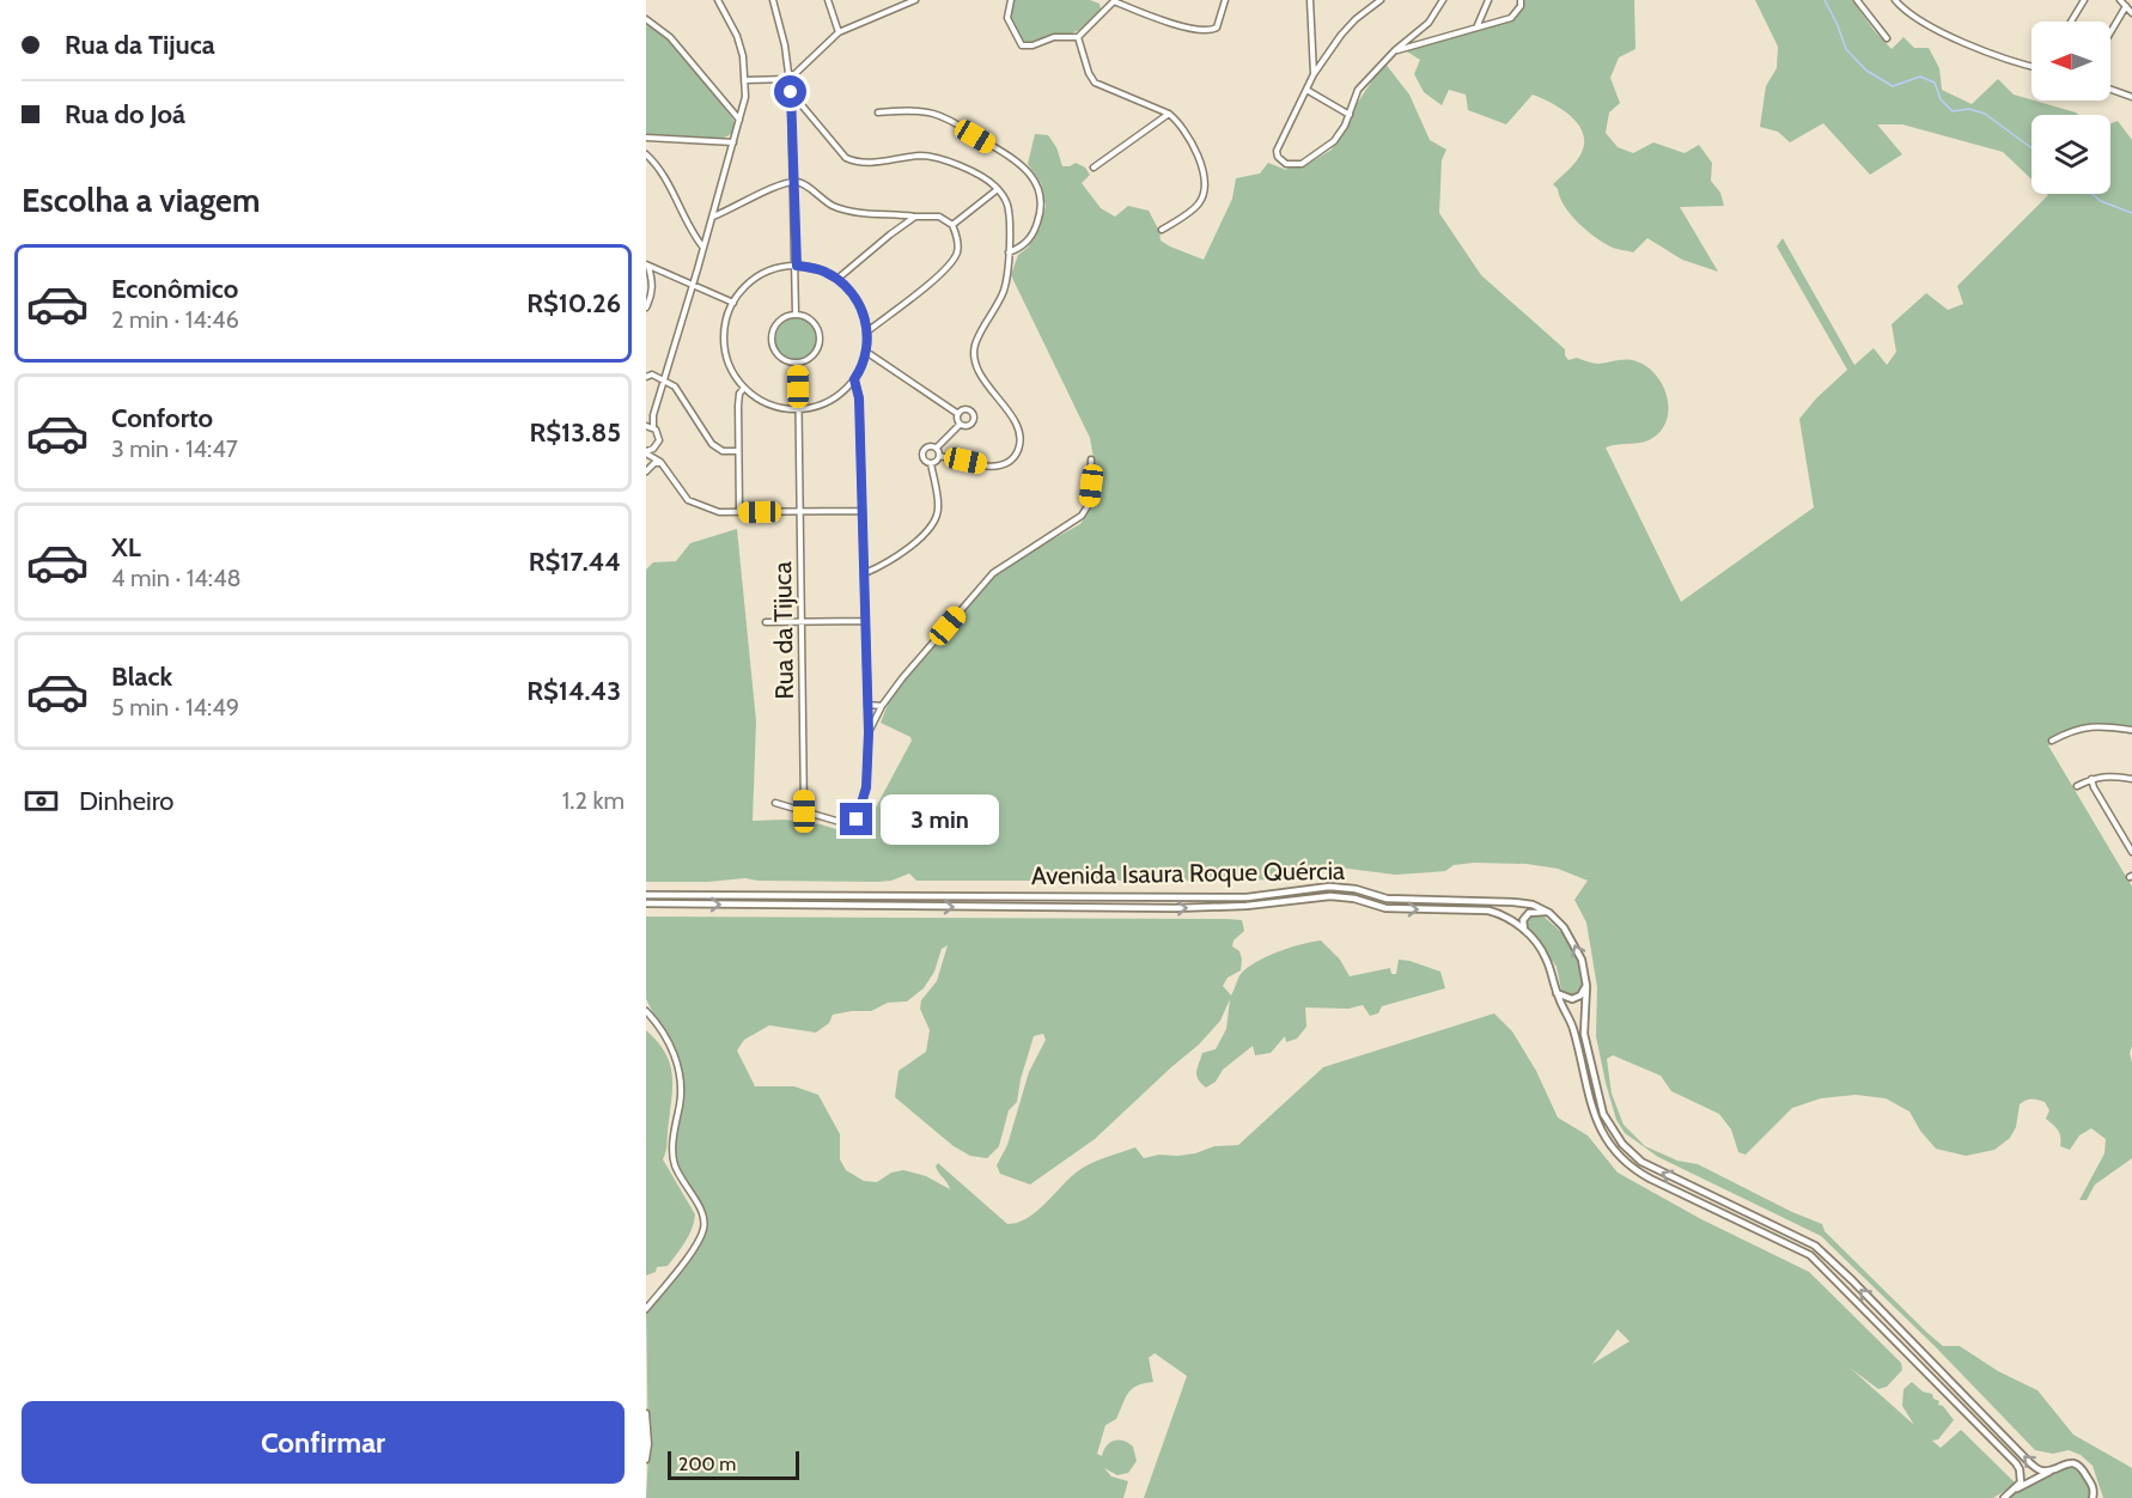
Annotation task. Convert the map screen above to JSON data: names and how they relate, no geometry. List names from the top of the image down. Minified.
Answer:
{"streets":{"main road":["Avenida Isaura Roque Quércia"],"street":["Rua da Tijuca"]},"scale_bar":"200 m","north":"left","page":{"banner":["Rua da Tijuca","Rua do Joá"],"heading":"Escolha a viagem","list":[{"name":"Econômico","note":"2 min · 14:46","value":"R$10.26"},{"name":"Conforto","note":"3 min · 14:47","value":"R$13.85"},{"name":"XL","note":"4 min · 14:48","value":"R$17.44"},{"name":"Black","note":"5 min · 14:49","value":"R$14.43"}],"pay":["Dinheiro","1.2 km"],"bubble":"3 min","buttons":"Confirmar","scale":"200 m"}}
